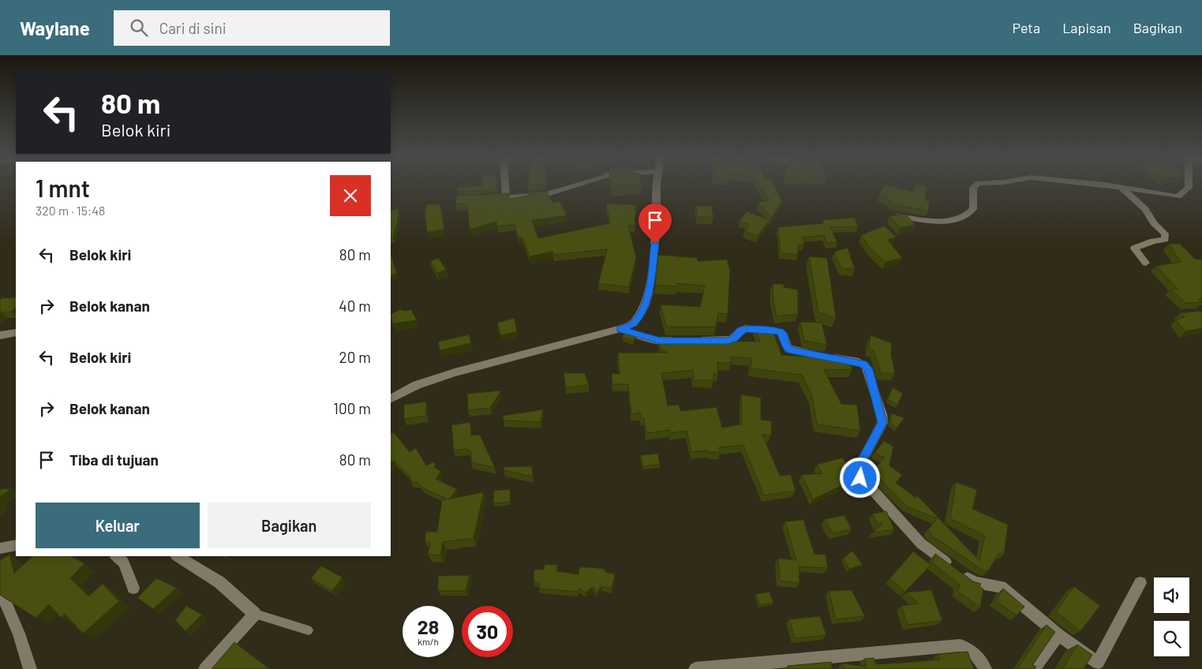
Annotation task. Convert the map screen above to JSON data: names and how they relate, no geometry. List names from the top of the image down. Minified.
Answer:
{"page":{"header":"Waylane","search":"Cari di sini","nav":["Peta","Lapisan","Bagikan"],"turn":["80 m","Belok kiri"],"heading":["1 mnt","320 m · 15:48"],"list":[{"name":"Belok kiri","value":"80 m"},{"name":"Belok kanan","value":"40 m"},{"name":"Belok kiri","value":"20 m"},{"name":"Belok kanan","value":"100 m"},{"name":"Tiba di tujuan","value":"80 m"}],"buttons":["Keluar","Bagikan"],"speed":"28 km/h","limit":"30"}}
